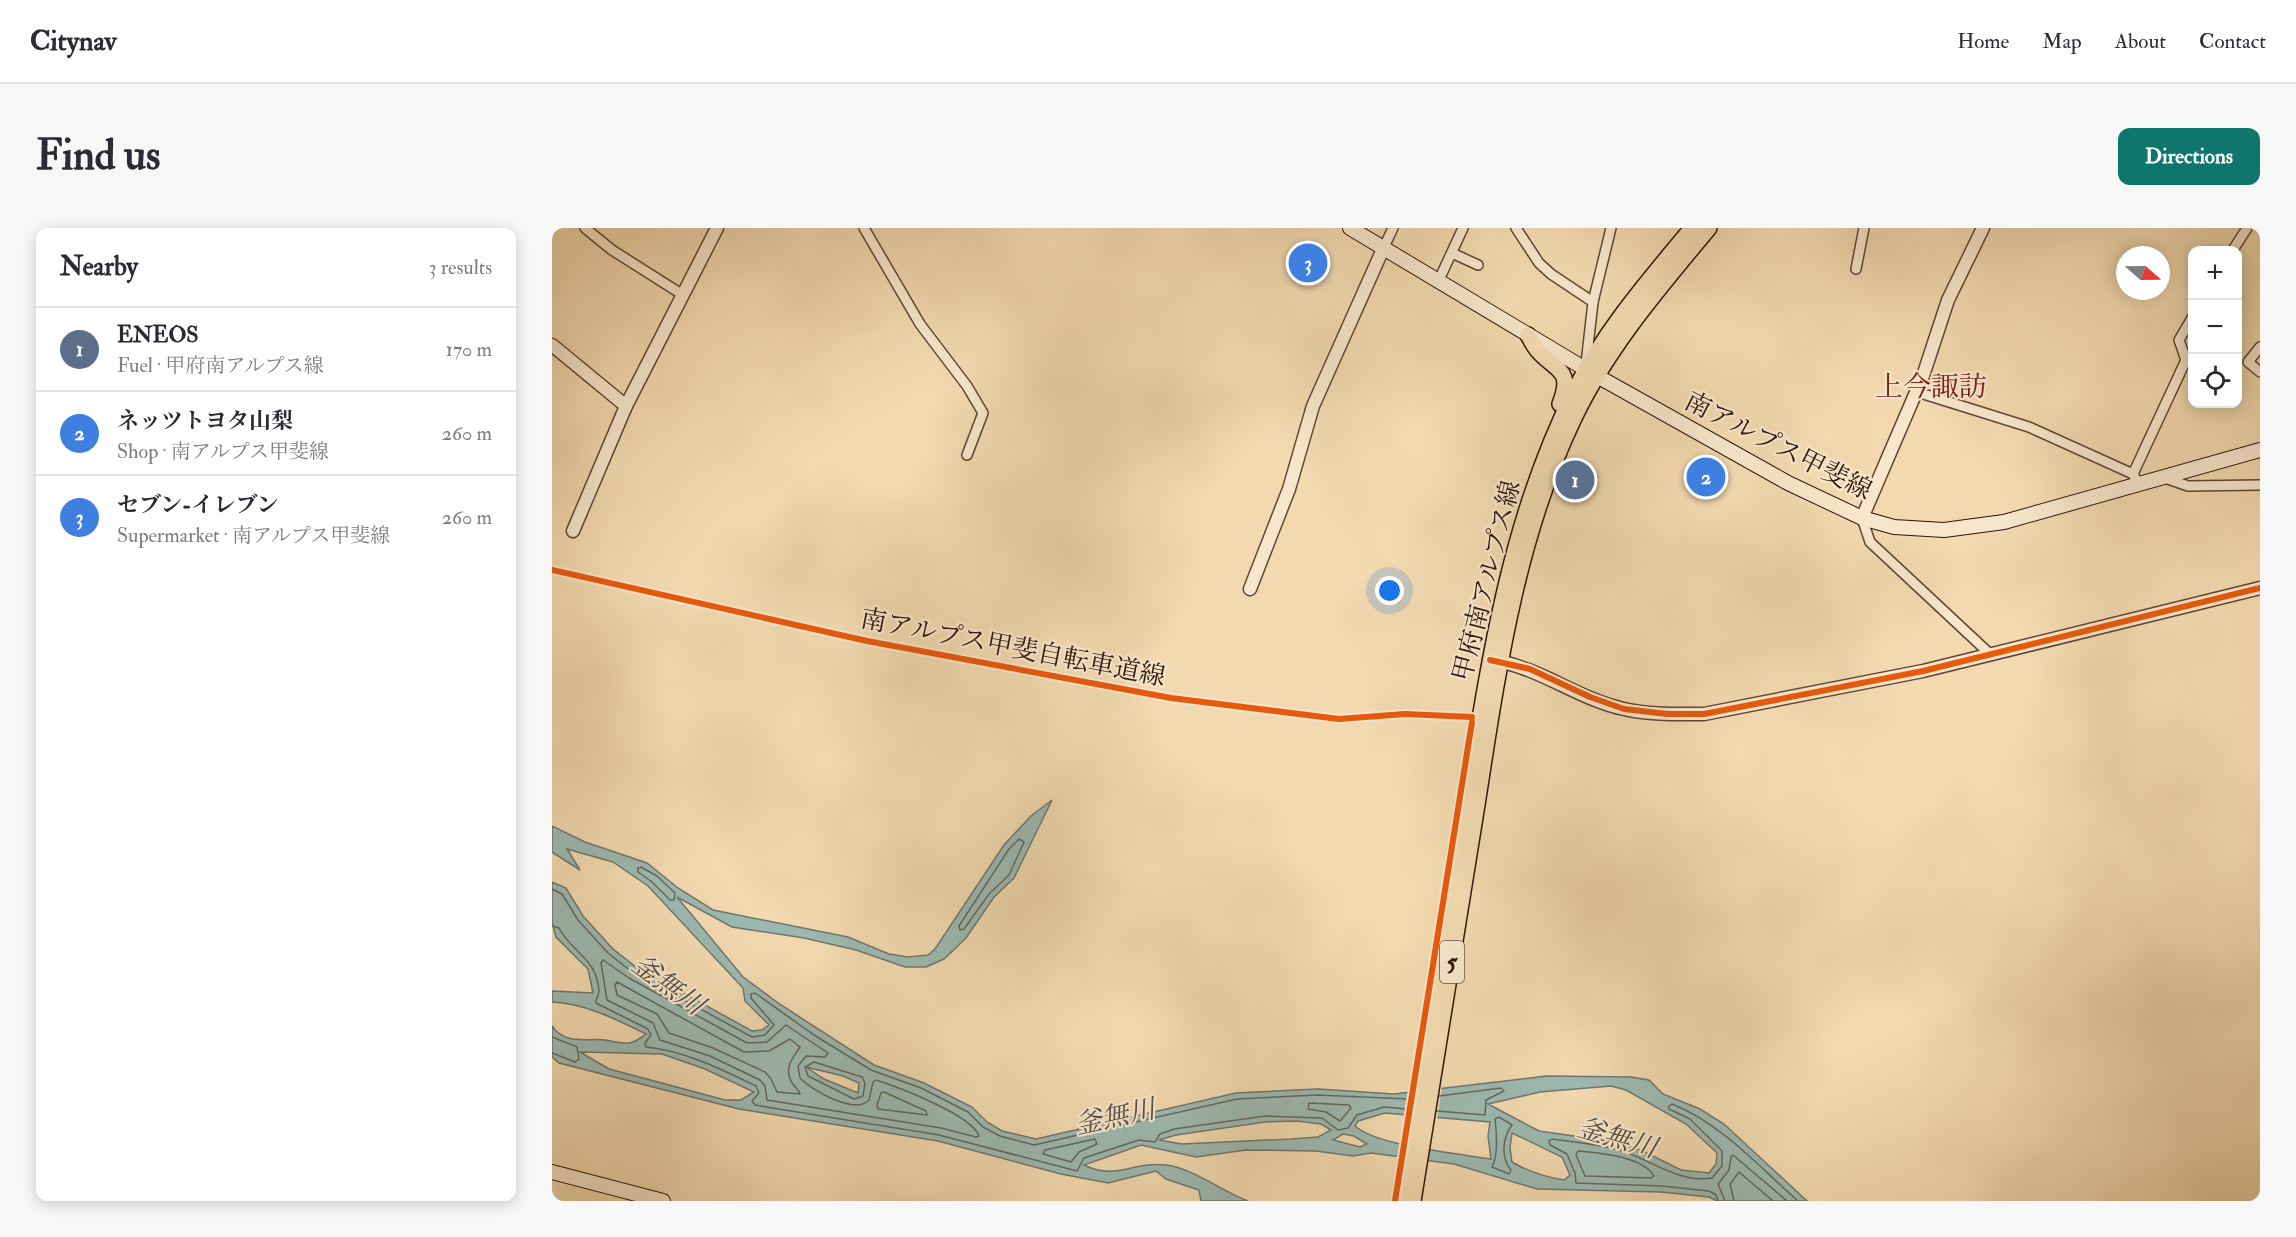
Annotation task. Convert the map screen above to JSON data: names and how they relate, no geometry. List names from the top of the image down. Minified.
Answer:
{"streets":{"main road":["南アルプス甲斐線","甲府南アルプス線","5"],"cycle path":["南アルプス甲斐自転車道線"]},"crossings":[["南アルプス甲斐線","甲府南アルプス線"]],"districts":["上今諏訪"],"water":["釜無川"],"north":"right","page":{"header":"Citynav","nav":["Home","Map","About","Contact"],"buttons":"Directions","title":"Find us","heading":["Nearby","3 results"],"pins":["3","2","1"],"map_buttons":["+","−"],"list":[{"mark":"1","name":"ENEOS","note":"Fuel · 甲府南アルプス線","value":"170 m"},{"mark":"2","name":"ネッツトヨタ山梨","note":"Shop · 南アルプス甲斐線","value":"260 m"},{"mark":"3","name":"セブン-イレブン","note":"Supermarket · 南アルプス甲斐線","value":"260 m"}]}}
